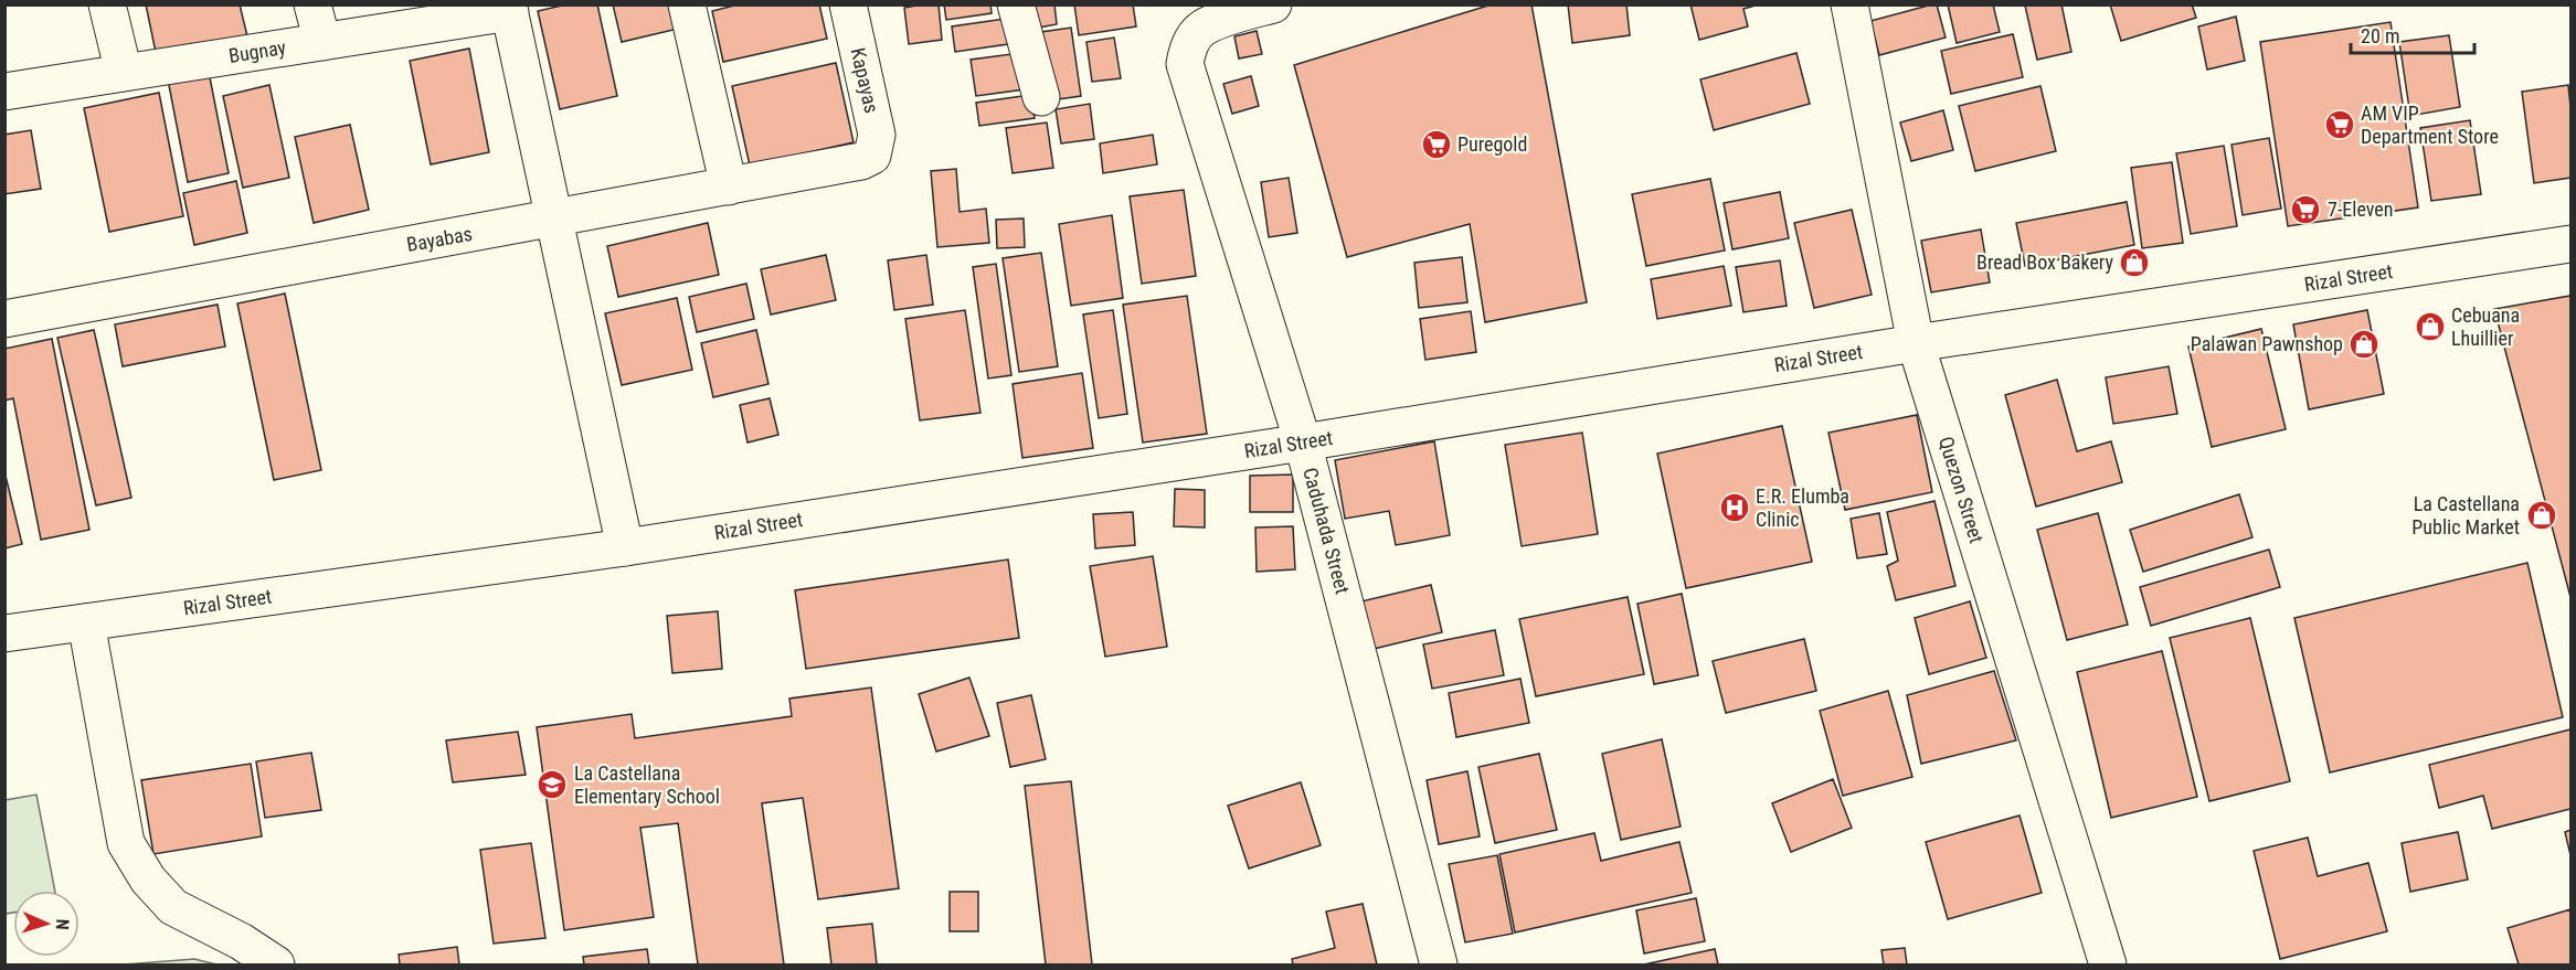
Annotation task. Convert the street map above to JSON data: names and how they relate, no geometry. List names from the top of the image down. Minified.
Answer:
{"streets":{"street":["Bugnay","Kapayas","Bayabas","Rizal Street","Quezon Street","Caduhada Street"]},"crossings":[["Kapayas","Bayabas"],["Rizal Street","Quezon Street"],["Rizal Street","Caduhada Street"]],"places":{"supermarket":["AM VIP Department Store","Puregold","7-Eleven"],"shop":["Bread Box Bakery","Cebuana Lhuillier","Palawan Pawnshop","La Castellana Public Market"],"hospital":["E.R. Elumba Clinic"],"school or university":["La Castellana Elementary School"]},"scale_bar":"20 m","north":"right"}
